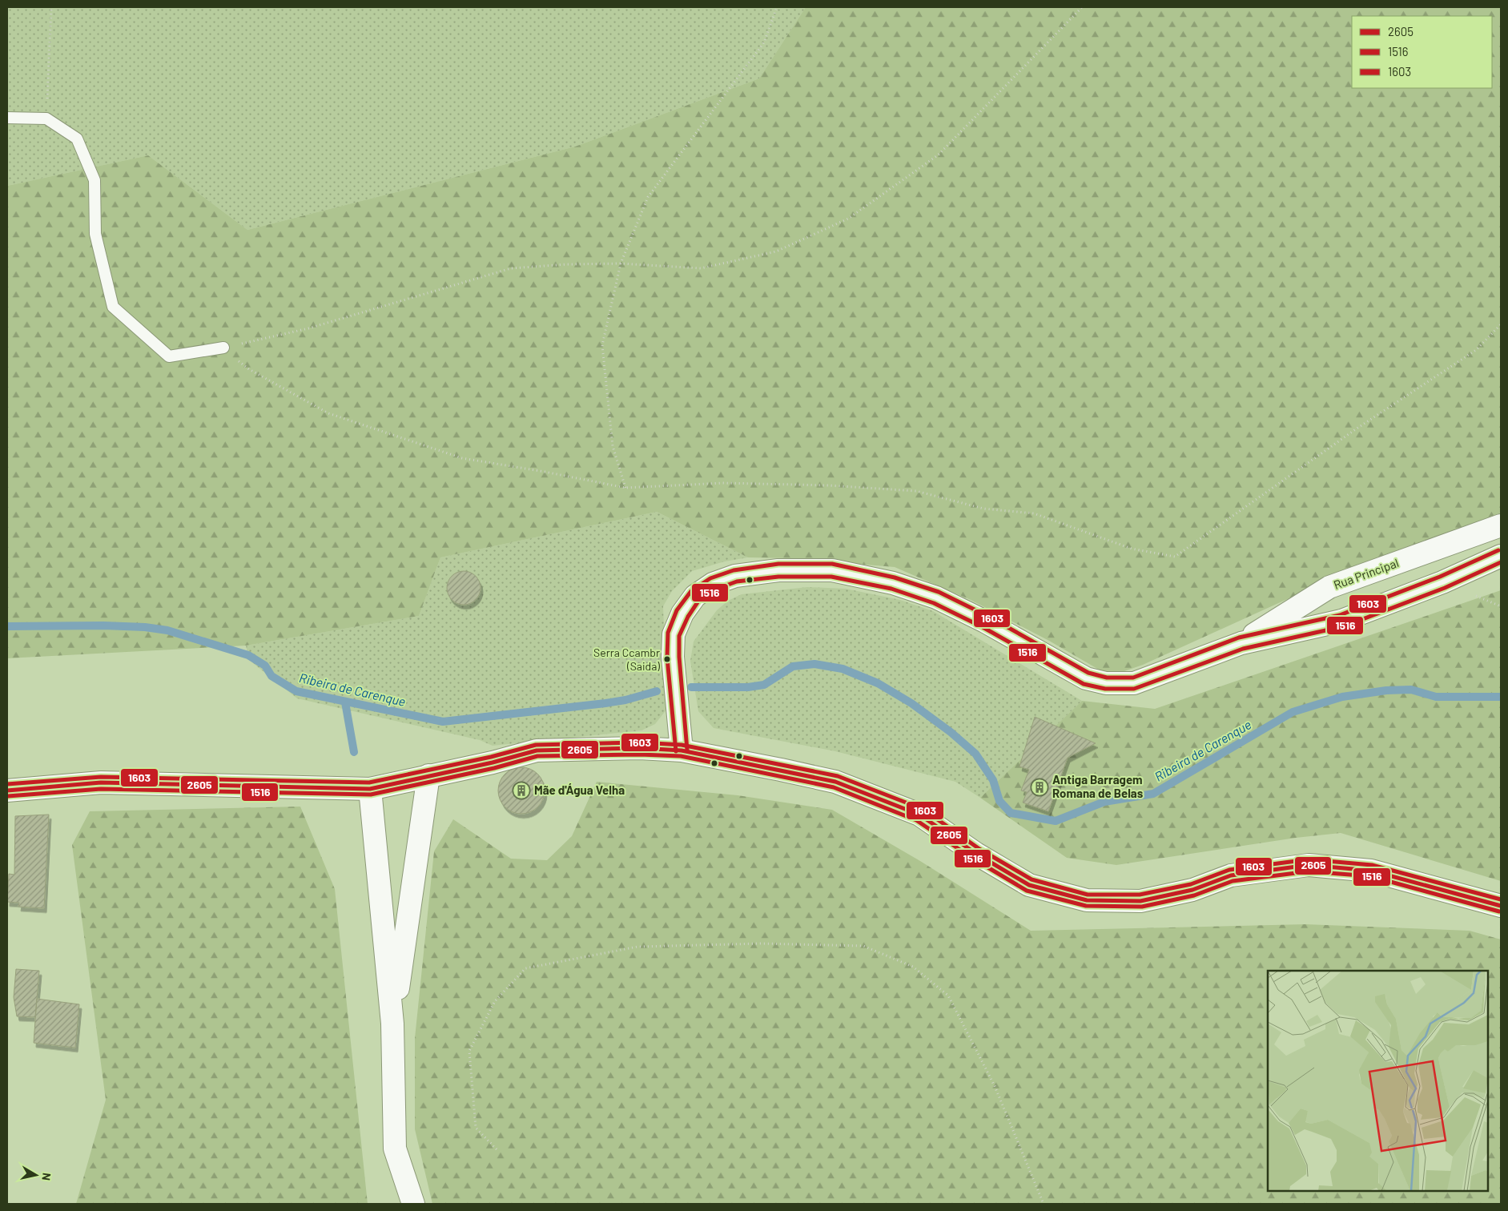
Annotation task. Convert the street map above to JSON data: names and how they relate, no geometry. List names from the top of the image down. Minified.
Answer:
{"streets":{"main road":["Rua Principal"]},"water":["Ribeira de Carenque"],"places":{"other":["Serra Ccambr (Saida)"],"building":["Antiga Barragem Romana de Belas","Mãe d'Água Velha"]},"lines":["transit line 1603","transit line 1516","transit line 2605"],"legend":["2605","1516","1603"],"north":"right"}
